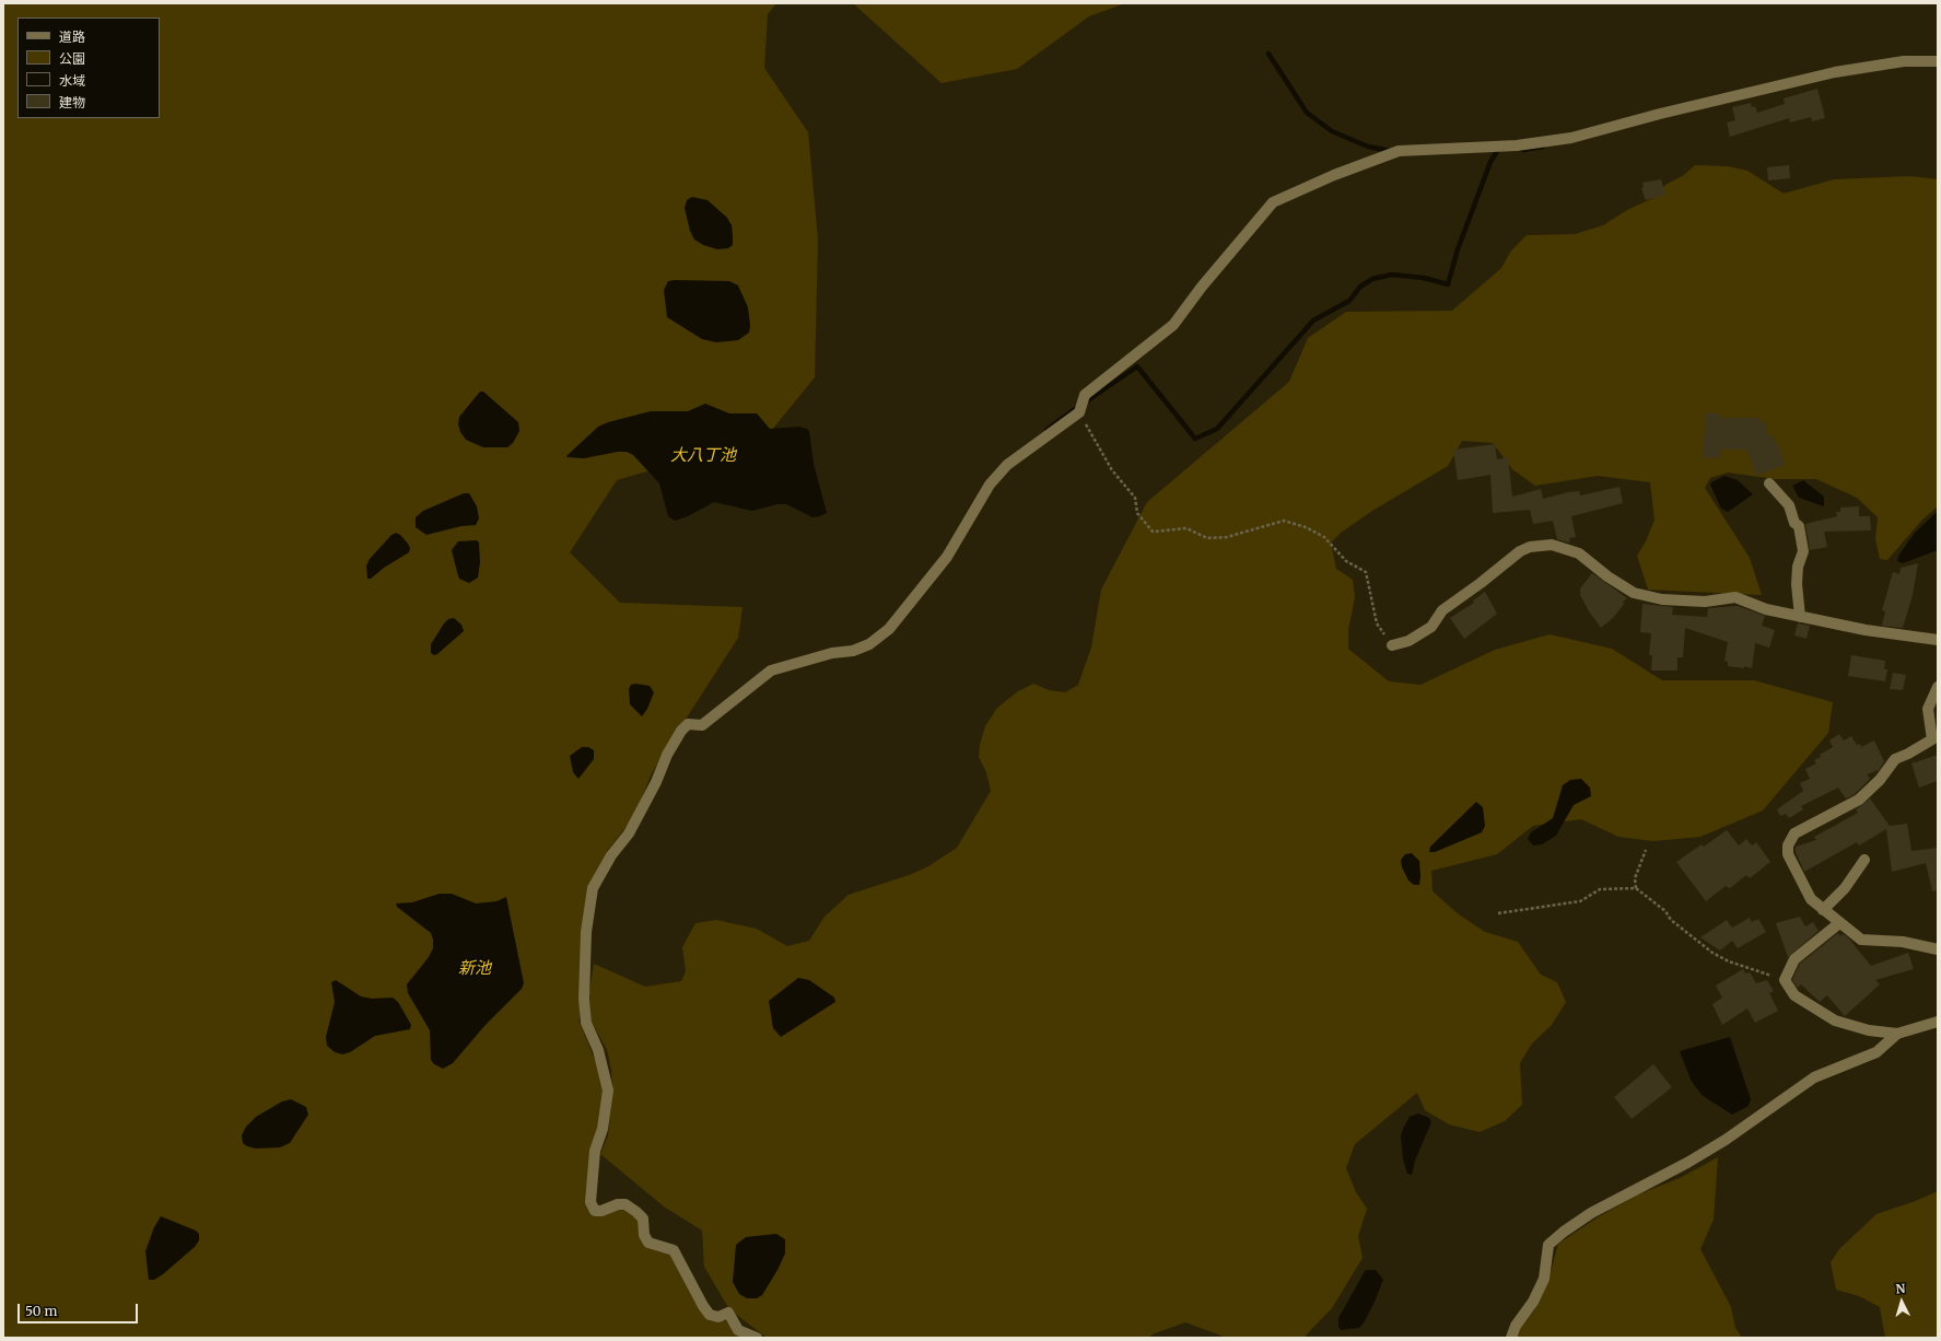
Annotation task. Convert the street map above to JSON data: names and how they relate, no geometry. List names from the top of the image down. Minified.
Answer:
{"water":["大八丁池","新池"],"legend":["道路","公園","水域","建物"],"scale_bar":"50 m","north":"top"}
